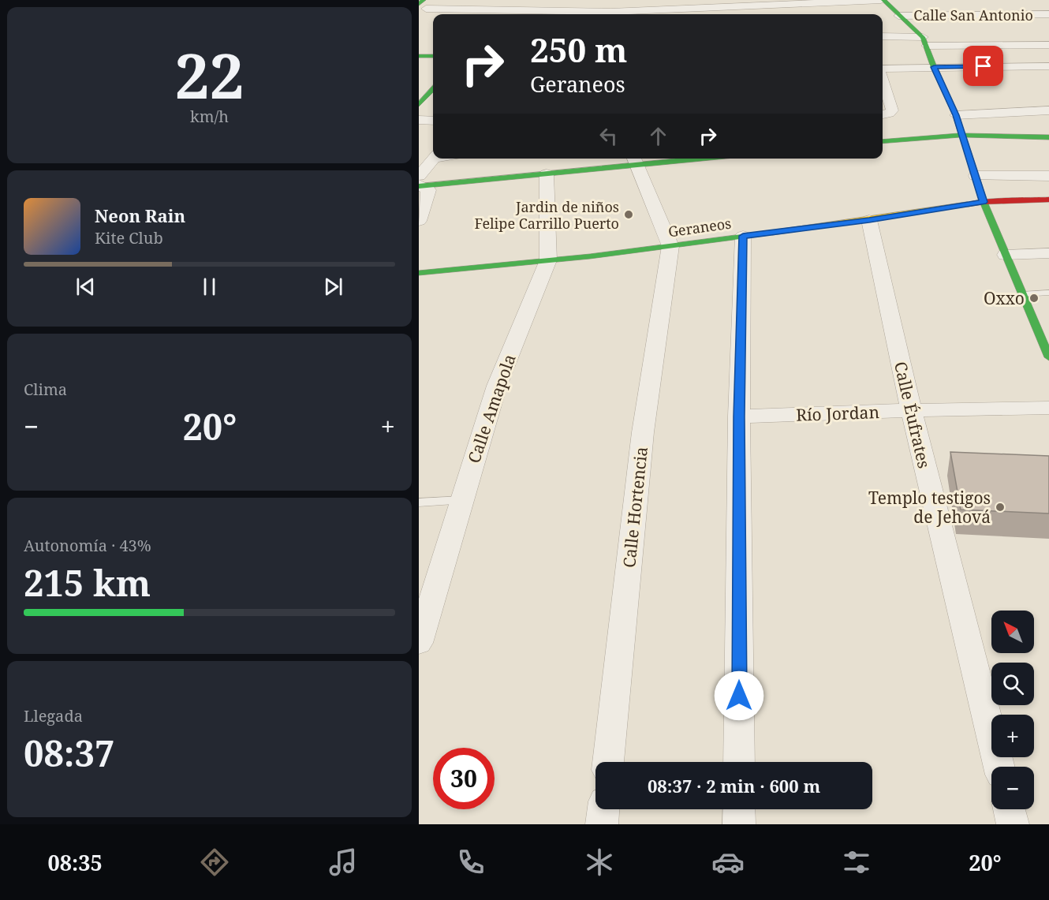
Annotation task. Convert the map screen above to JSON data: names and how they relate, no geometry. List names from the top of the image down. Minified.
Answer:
{"streets":{"street":["Calle San Antonio","Geraneos","Calle Amapola","Río Jordan","Calle Éufrates","Calle Hortencia"]},"crossings":[["Geraneos","Calle Amapola"],["Geraneos","Calle Éufrates"],["Geraneos","Calle Hortencia"],["Río Jordan","Calle Éufrates"]],"places":["Jardin de niños Felipe Carrillo Puerto","Oxxo","Templo testigos de Jehová"],"north":"top left","page":{"tile":[["22","km/h"],"Clima",["Autonomía · 43%","215 km"],["Llegada","08:37"]],"turn":["250 m","Geraneos"],"song":["Neon Rain","Kite Club"],"heat":["−","20°","+"],"map_buttons":["+","−"],"limit":"30","trip":"08:37 · 2 min · 600 m","tabs":["08:35","20°"]}}
